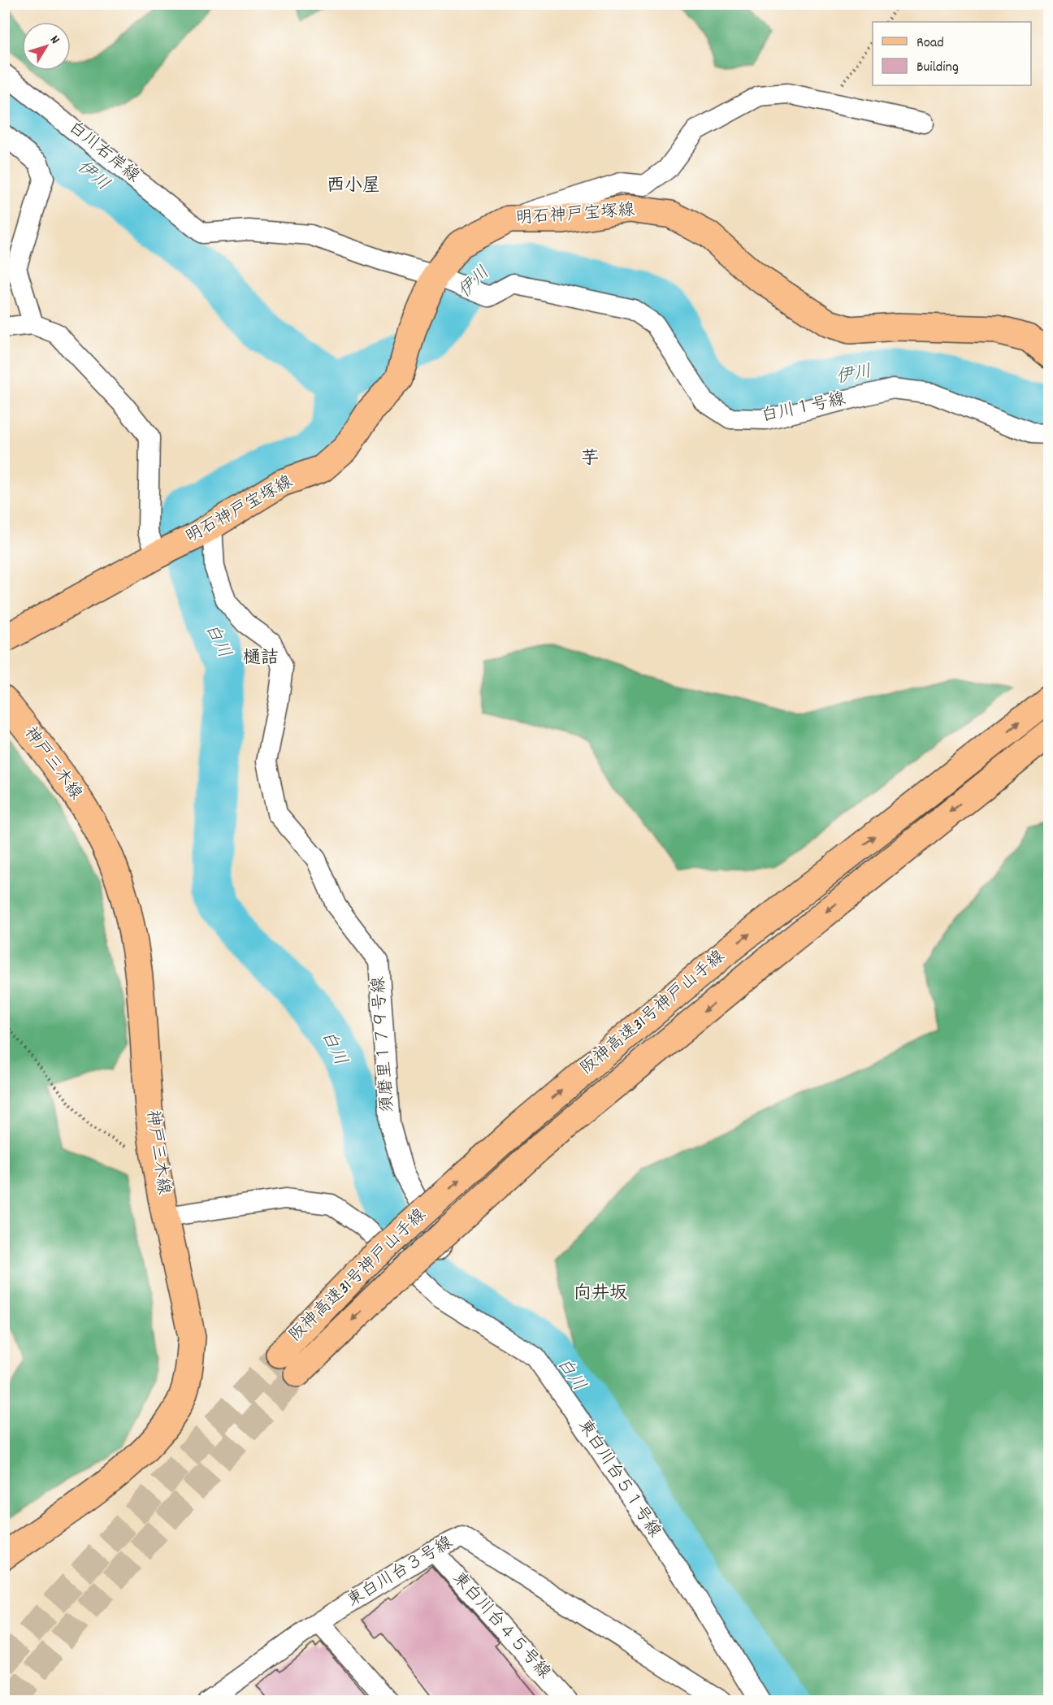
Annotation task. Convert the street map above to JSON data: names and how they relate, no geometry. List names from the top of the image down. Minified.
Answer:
{"streets":{"main road":["明石神戸宝塚線","神戸三木線","阪神高速31号神戸山手線"],"street":["白川右岸線","白川１号線","須磨里１７９号線","東白川台５１号線","東白川台３号線","東白川台４５号線"]},"crossings":[["白川右岸線","明石神戸宝塚線"],["白川右岸線","白川１号線"],["明石神戸宝塚線","白川１号線"],["明石神戸宝塚線","須磨里１７９号線"],["神戸三木線","東白川台５１号線"],["阪神高速31号神戸山手線","須磨里１７９号線"],["阪神高速31号神戸山手線","東白川台５１号線"],["須磨里１７９号線","東白川台５１号線"],["東白川台３号線","東白川台４５号線"]],"districts":["西小屋","芋","樋詰","向井坂"],"water":["伊川","白川"],"legend":["Road","Building"],"north":"top right"}
